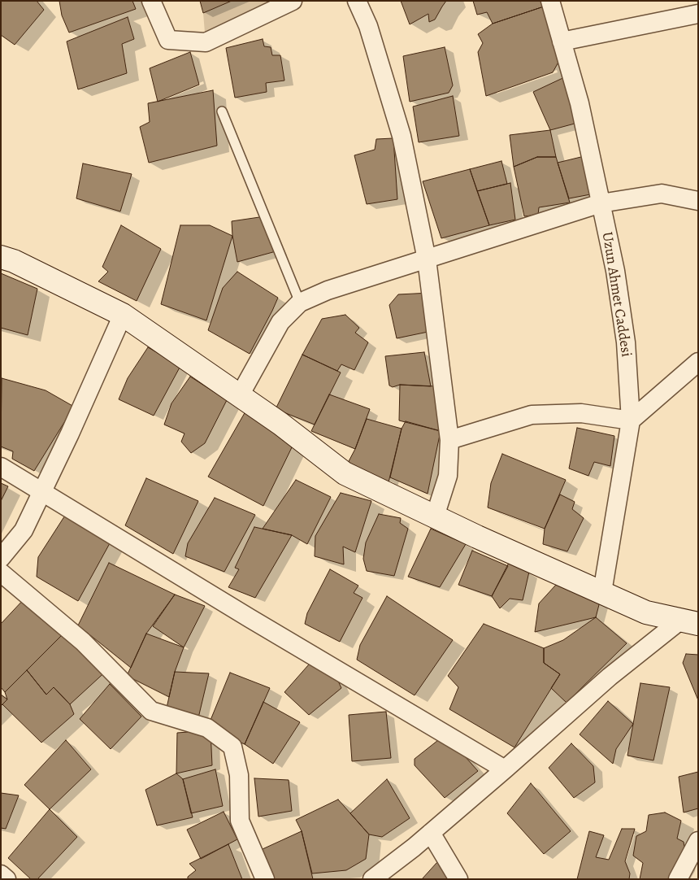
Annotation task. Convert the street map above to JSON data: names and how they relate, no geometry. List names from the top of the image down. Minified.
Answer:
{"streets":{"street":["Uzun Ahmet Caddesi"]}}
